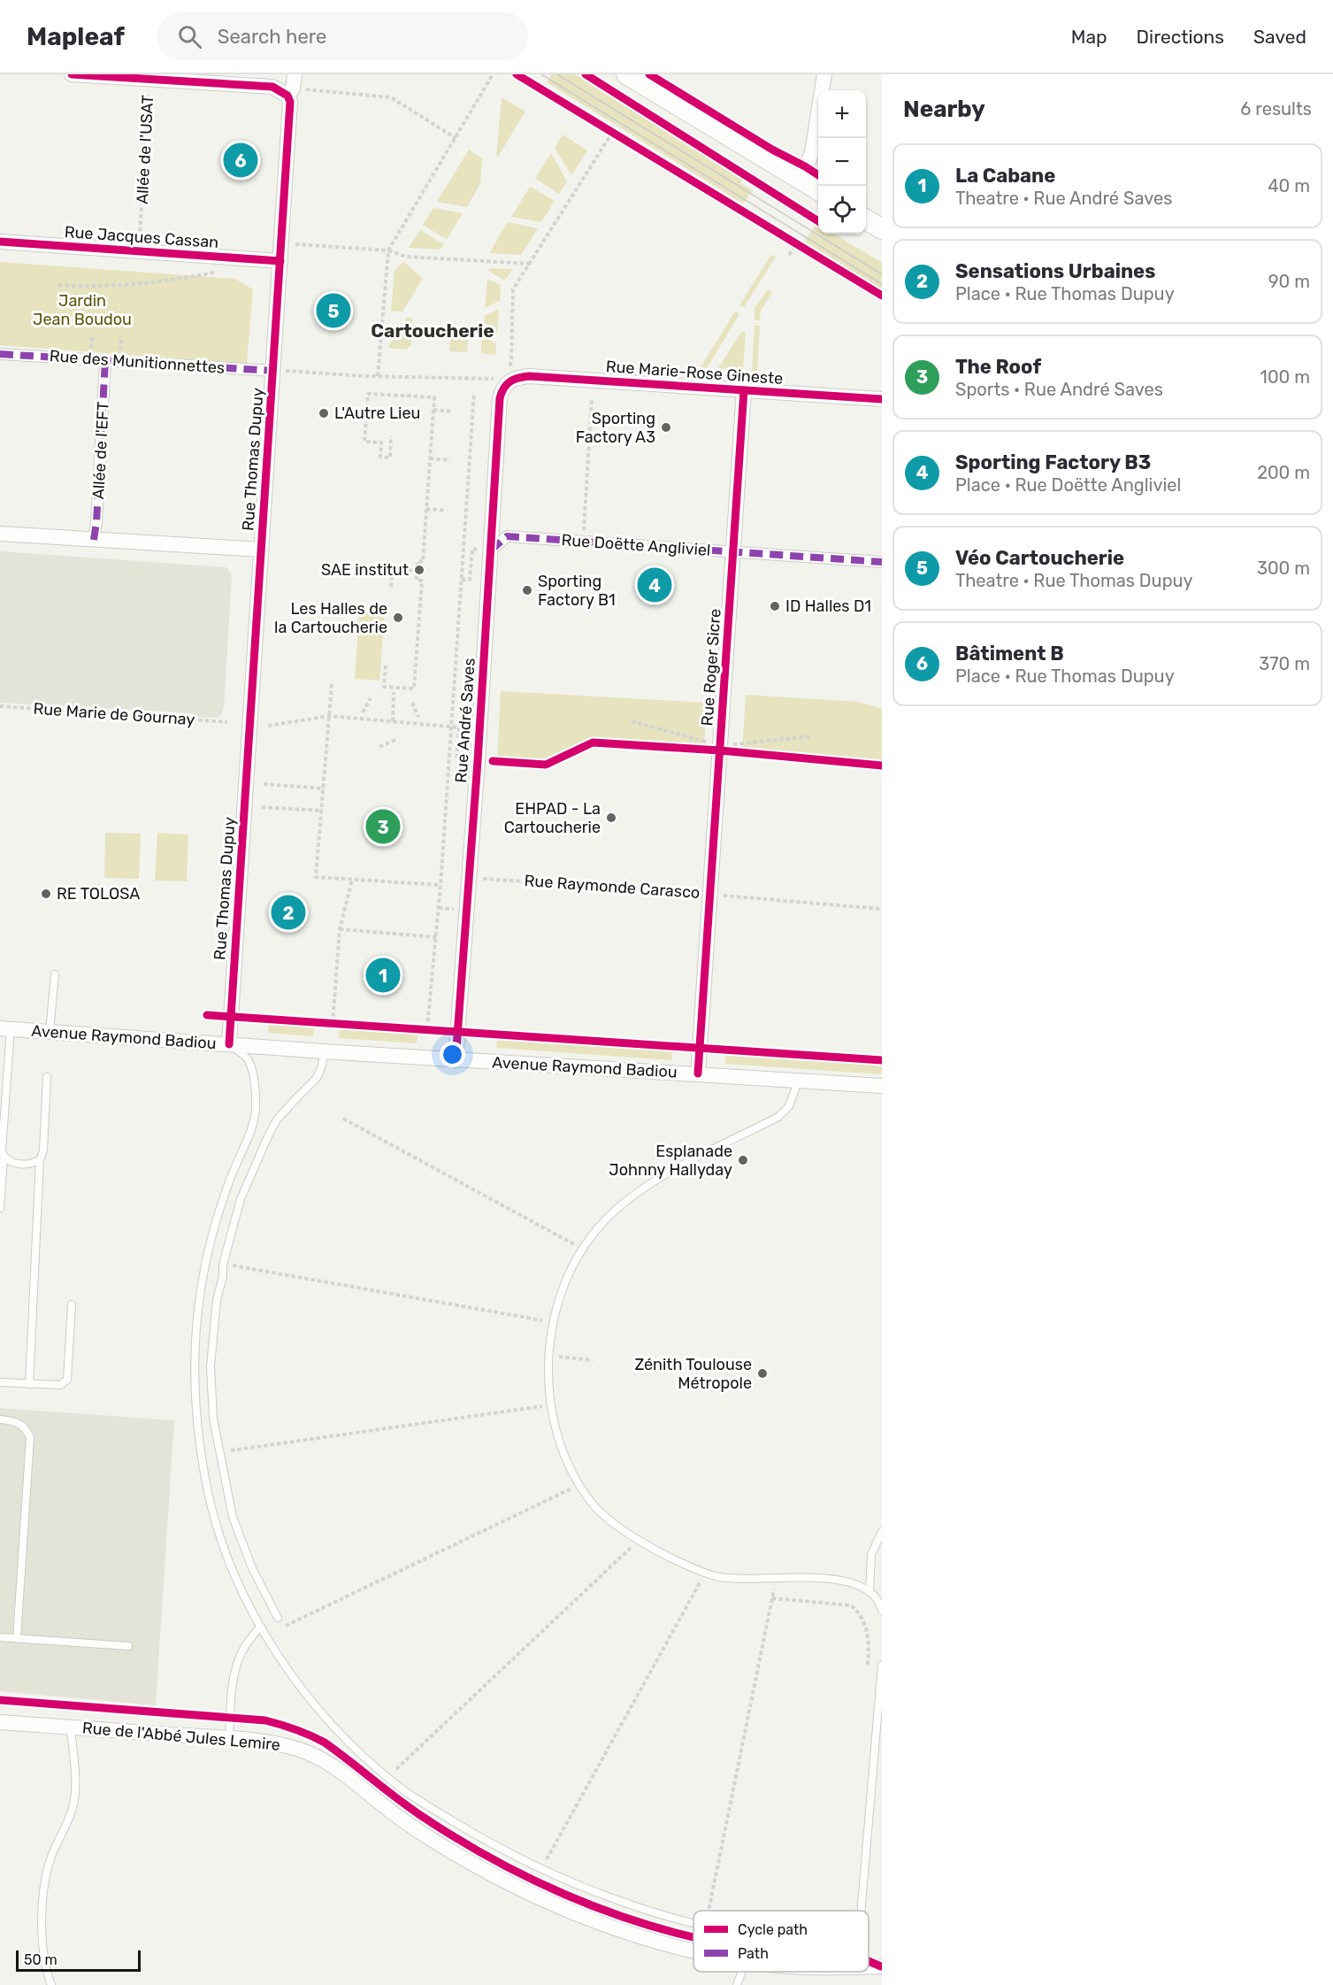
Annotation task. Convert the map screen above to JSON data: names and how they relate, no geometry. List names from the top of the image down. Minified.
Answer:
{"streets":{"street":["Rue Jacques Cassan","Rue des Munitionnettes","Rue Marie-Rose Gineste","Allée de l'EFT","Rue Thomas Dupuy","Rue Doëtte Angliviel","Rue Roger Sicre","Rue André Saves","Avenue Raymond Badiou","Rue de l'Abbé Jules Lemire"],"path":["Allée de l'USAT","Rue Marie de Gournay"],"cycle path":["Rue Raymonde Carasco"]},"crossings":[["Allée de l'USAT","Rue Jacques Cassan"],["Rue Jacques Cassan","Rue Thomas Dupuy"],["Rue des Munitionnettes","Allée de l'EFT"],["Rue des Munitionnettes","Rue Thomas Dupuy"],["Rue Marie-Rose Gineste","Rue Roger Sicre"],["Rue Marie-Rose Gineste","Rue André Saves"],["Rue Thomas Dupuy","Avenue Raymond Badiou"],["Rue Doëtte Angliviel","Rue Roger Sicre"],["Rue Doëtte Angliviel","Rue André Saves"],["Rue Roger Sicre","Rue Raymonde Carasco"],["Rue Roger Sicre","Avenue Raymond Badiou"],["Rue André Saves","Rue Raymonde Carasco"],["Rue André Saves","Avenue Raymond Badiou"]],"districts":["Cartoucherie"],"parks":["Jardin Jean Boudou"],"places":["L'Autre Lieu","Sporting Factory A3","SAE institut","Sporting Factory B1","ID Halles D1","Les Halles de la Cartoucherie","EHPAD - La Cartoucherie","RE TOLOSA","Esplanade Johnny Hallyday","Zénith Toulouse Métropole"],"legend":["Cycle path","Path"],"scale_bar":"50 m","page":{"header":"Mapleaf","search":"Search here","nav":["Map","Directions","Saved"],"heading":["Nearby","6 results"],"map_buttons":["+","−"],"pins":["6","5","4","3","2","1"],"list":[{"mark":"1","name":"La Cabane","note":"Theatre · Rue André Saves","value":"40 m"},{"mark":"2","name":"Sensations Urbaines","note":"Place · Rue Thomas Dupuy","value":"90 m"},{"mark":"3","name":"The Roof","note":"Sports · Rue André Saves","value":"100 m"},{"mark":"4","name":"Sporting Factory B3","note":"Place · Rue Doëtte Angliviel","value":"200 m"},{"mark":"5","name":"Véo Cartoucherie","note":"Theatre · Rue Thomas Dupuy","value":"300 m"},{"mark":"6","name":"Bâtiment B","note":"Place · Rue Thomas Dupuy","value":"370 m"}],"scale":"50 m"}}
